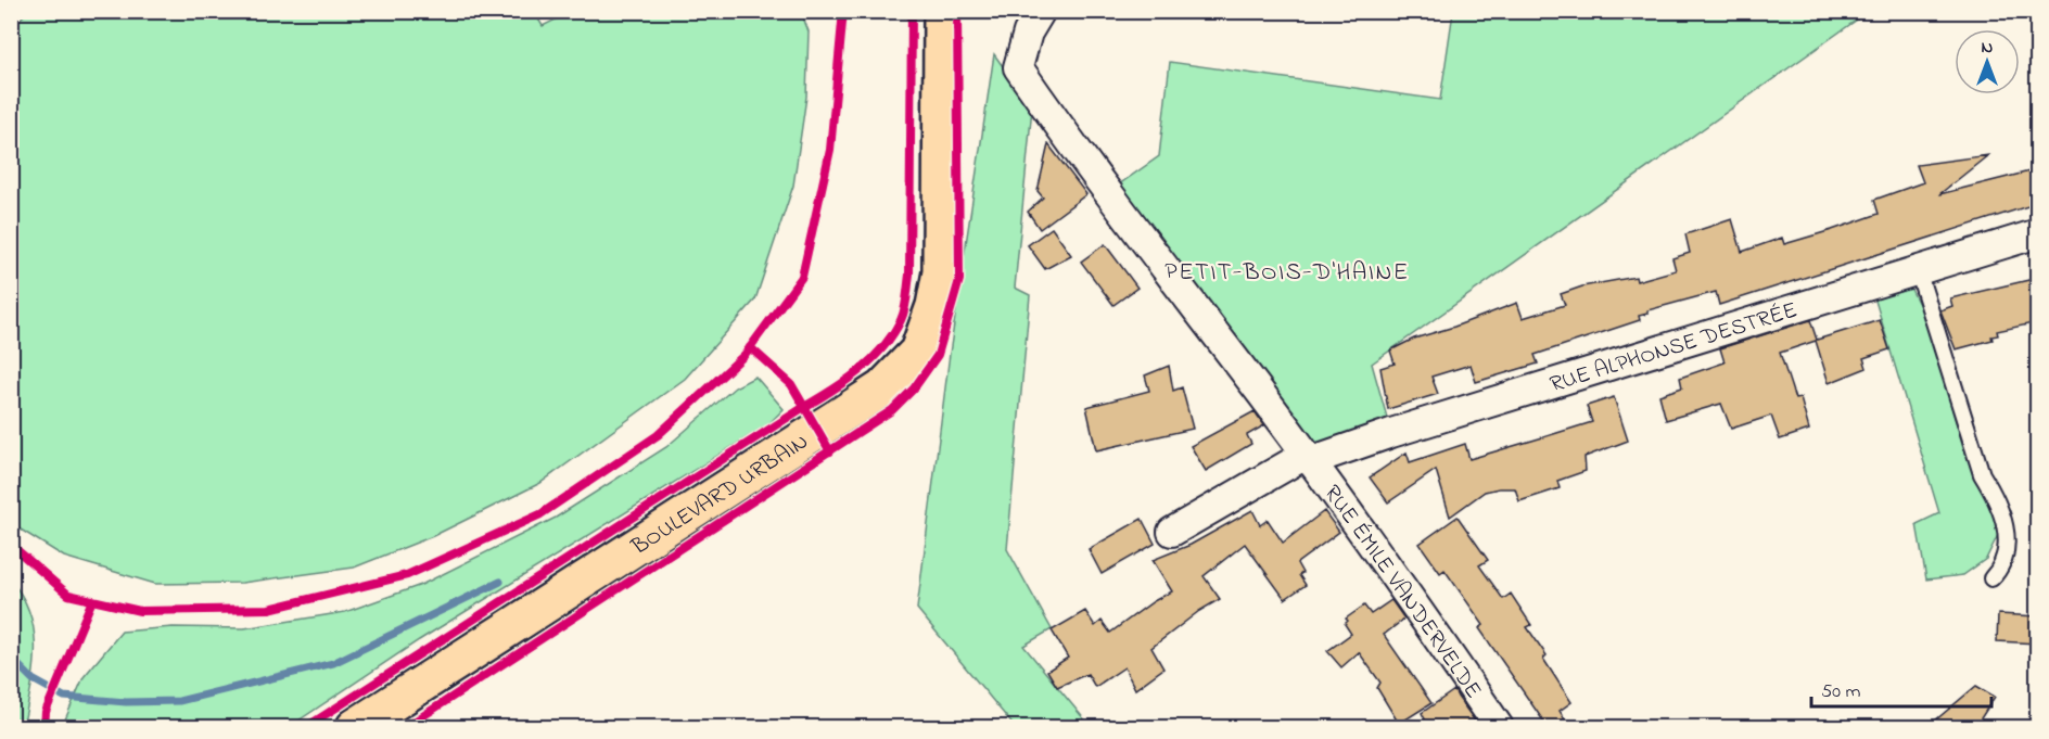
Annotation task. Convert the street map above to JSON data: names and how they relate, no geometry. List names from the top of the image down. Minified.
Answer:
{"streets":{"main road":["BOULEVARD URBAIN"],"street":["RUE ALPHONSE DESTRÉE","RUE ÉMILE VANDERVELDE"]},"crossings":[["RUE ALPHONSE DESTRÉE","RUE ÉMILE VANDERVELDE"]],"districts":["PETIT-BOIS-D'HAINE"],"scale_bar":"50 m","north":"top"}
